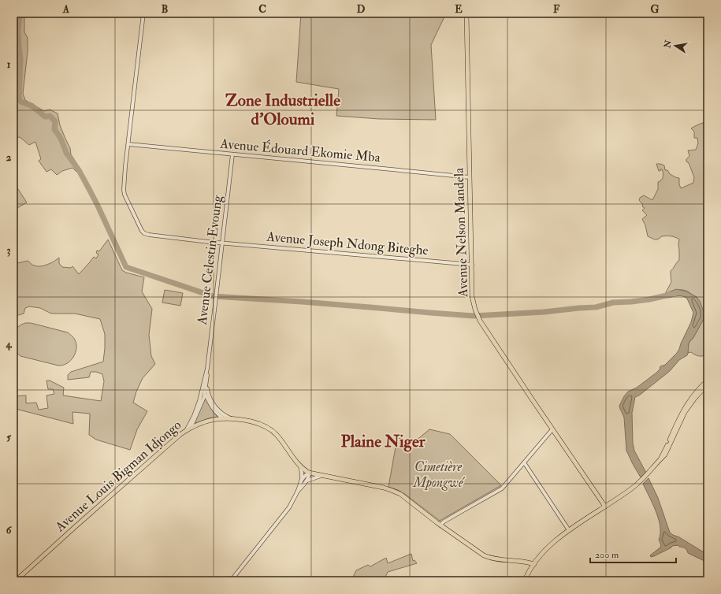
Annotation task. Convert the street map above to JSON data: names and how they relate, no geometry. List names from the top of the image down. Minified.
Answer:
{"streets":{"main road":["Avenue Nelson Mandela","Avenue Louis Bigman Idjongo"],"street":["Avenue Édouard Ekomie Mba","Avenue Joseph Ndong Biteghe","Avenue Celestin Evoung"]},"crossings":[["Avenue Édouard Ekomie Mba","Avenue Nelson Mandela"],["Avenue Édouard Ekomie Mba","Avenue Joseph Ndong Biteghe"],["Avenue Édouard Ekomie Mba","Avenue Celestin Evoung"],["Avenue Nelson Mandela","Avenue Joseph Ndong Biteghe"],["Avenue Joseph Ndong Biteghe","Avenue Celestin Evoung"]],"districts":["Zone Industrielle d'Oloumi","Plaine Niger"],"parks":["Cimetière Mpongwé"],"scale_bar":"200 m","north":"left","grid":{"columns":["A","B","C","D","E","F","G"],"rows":["1","2","3","4","5","6"]}}
